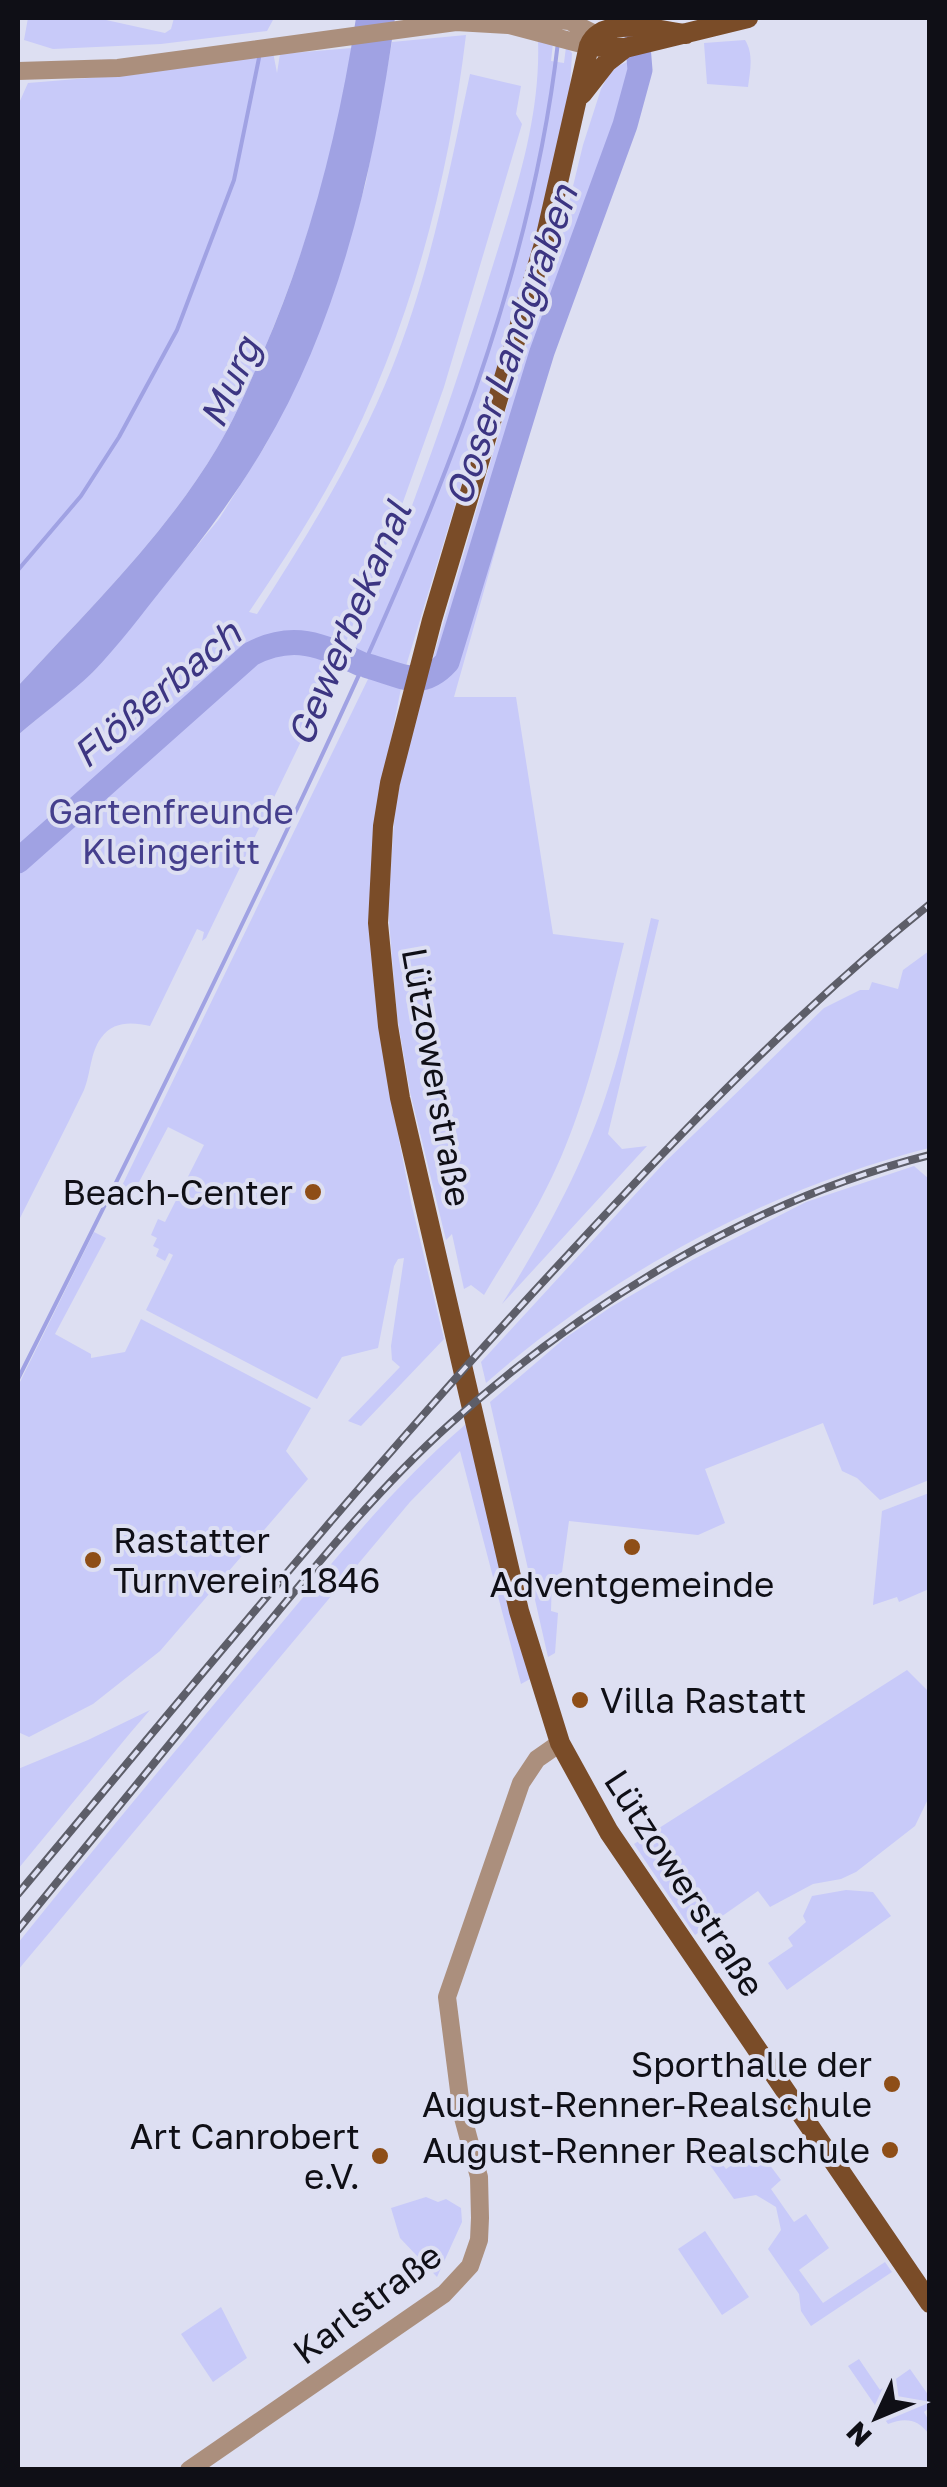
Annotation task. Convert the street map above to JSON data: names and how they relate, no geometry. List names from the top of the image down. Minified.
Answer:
{"streets":{"main road":["Lützowerstraße"],"street":["Karlstraße"]},"crossings":[["Lützowerstraße","Karlstraße"]],"water":["Ooser Landgraben","Murg","Gewerbekanal","Flößerbach"],"parks":["Gartenfreunde Kleingeritt"],"places":["Beach-Center","Adventgemeinde","Rastatter Turnverein 1846","Villa Rastatt","Sporthalle der August-Renner-Realschule","August-Renner Realschule","Art Canrobert e.V."],"north":"bottom left"}
